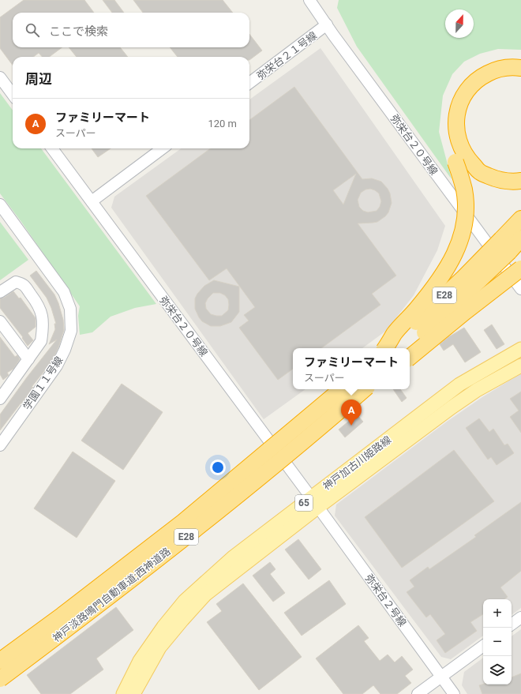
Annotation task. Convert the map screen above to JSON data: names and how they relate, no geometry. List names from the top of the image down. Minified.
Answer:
{"streets":{"highway":["E28","神戸淡路鳴門自動車道;西神道路"],"main road":["神戸加古川姫路線","65"],"street":["弥栄台２１号線","弥栄台２０号線","学園１１号線","弥栄台２号線"]},"crossings":[["弥栄台２１号線","弥栄台２０号線"],["弥栄台２０号線","神戸加古川姫路線"],["弥栄台２０号線","弥栄台２号線"],["神戸加古川姫路線","弥栄台２号線"]],"north":"top","page":{"search":"ここで検索","heading":"周辺","list":[{"mark":"A","name":"ファミリーマート","note":"スーパー","value":"120 m"}],"popup":["ファミリーマート","スーパー"],"pins":"A","map_buttons":["+","−"]}}
